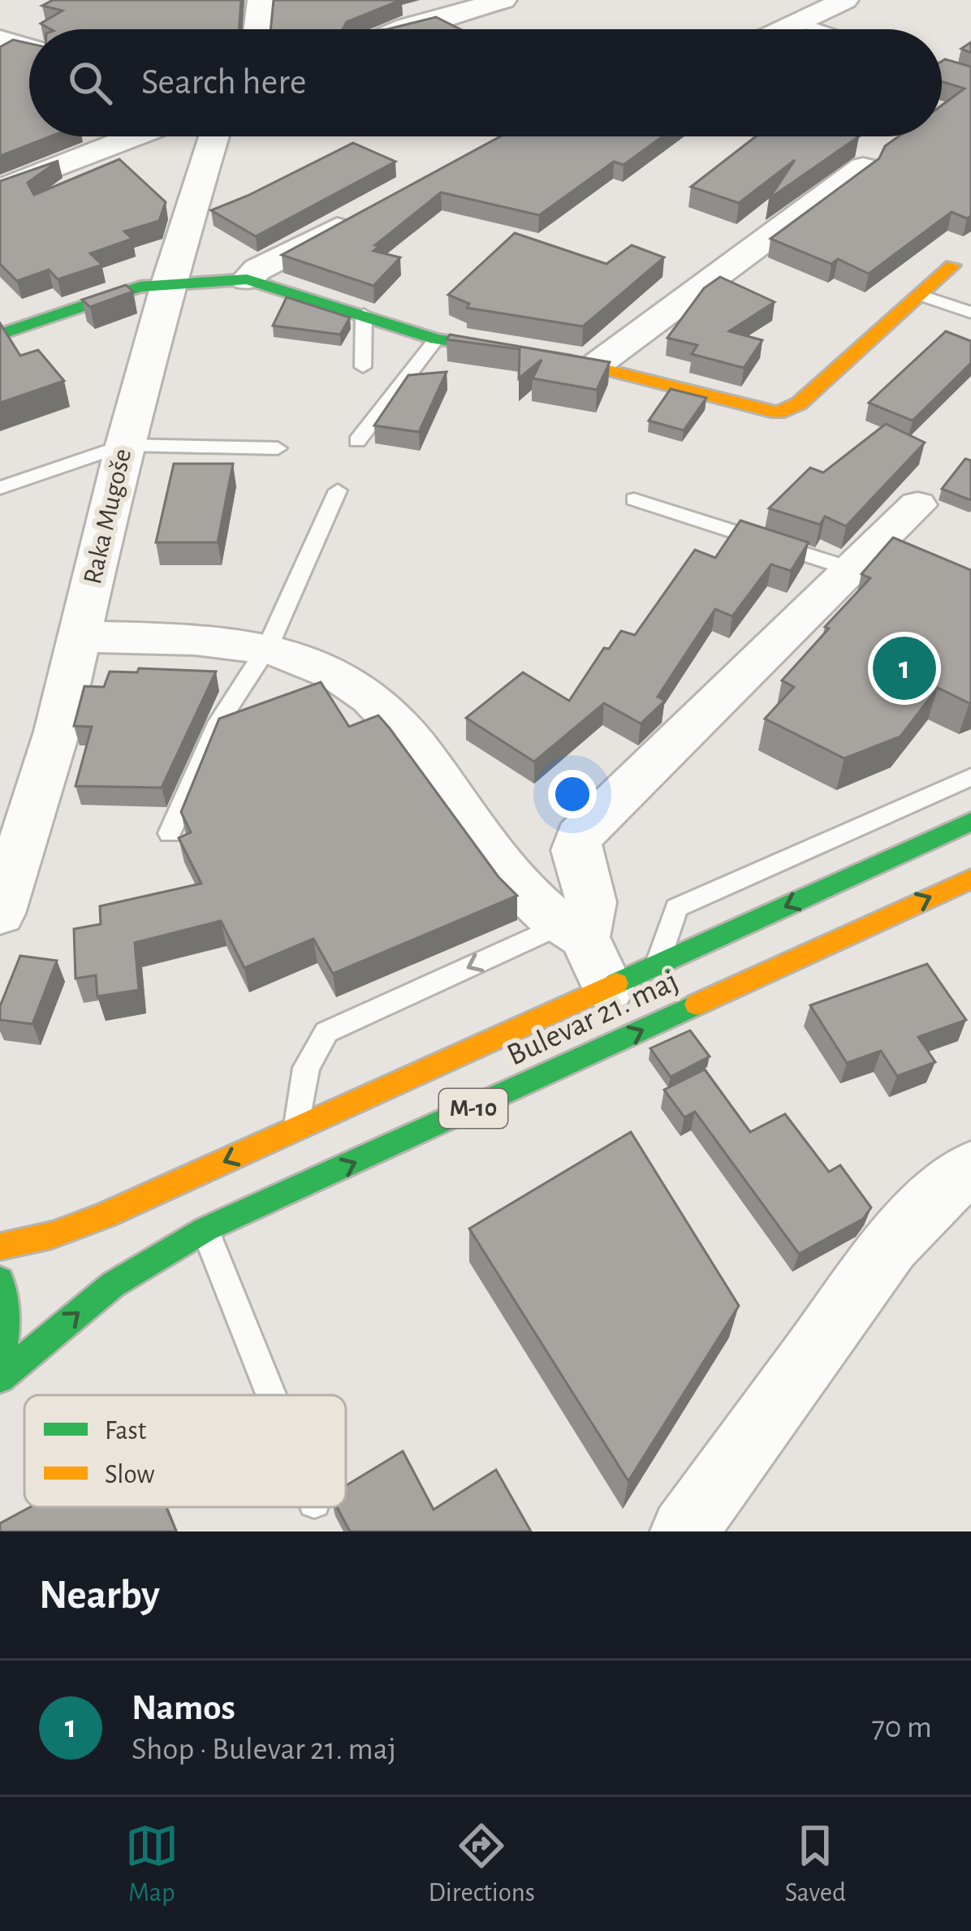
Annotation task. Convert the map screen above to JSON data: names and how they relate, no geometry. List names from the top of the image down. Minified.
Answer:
{"streets":{"main road":["Bulevar 21. maj","M-10"],"street":["Raka Mugoše"]},"legend":["Fast","Slow"],"page":{"search":"Search here","pins":"1","heading":"Nearby","list":[{"mark":"1","name":"Namos","note":"Shop · Bulevar 21. maj","value":"70 m"}],"nav":["Map","Directions","Saved"]}}
